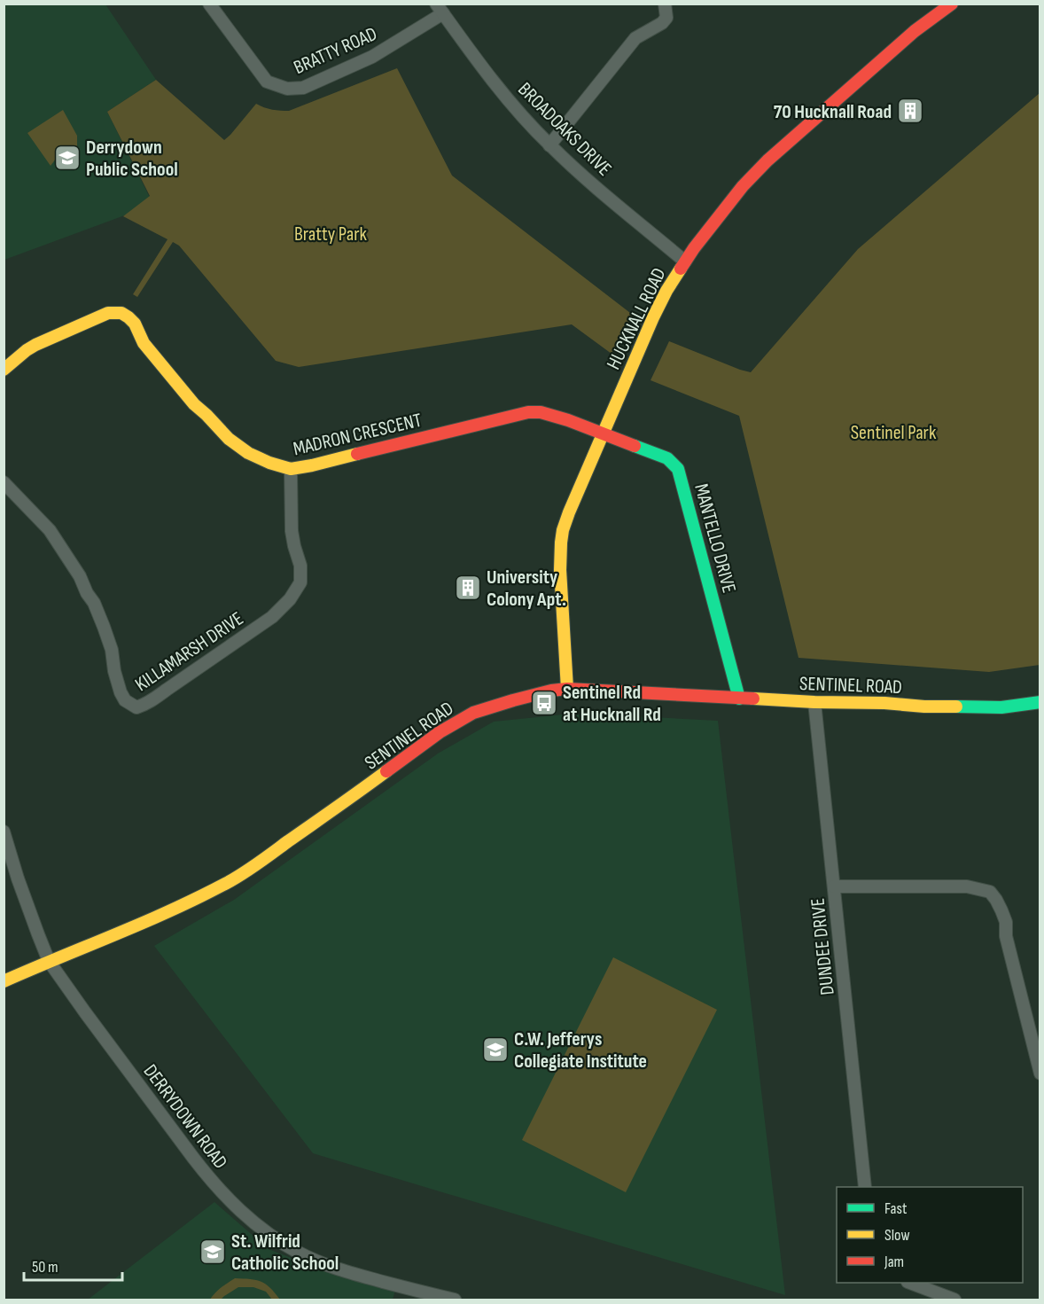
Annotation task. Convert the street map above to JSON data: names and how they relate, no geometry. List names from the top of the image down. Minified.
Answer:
{"streets":{"street":["BRATTY ROAD","BROADOAKS DRIVE","HUCKNALL ROAD","MADRON CRESCENT","MANTELLO DRIVE","KILLAMARSH DRIVE","SENTINEL ROAD","DUNDEE DRIVE","DERRYDOWN ROAD"]},"crossings":[["BRATTY ROAD","BROADOAKS DRIVE"],["BROADOAKS DRIVE","HUCKNALL ROAD"],["HUCKNALL ROAD","MADRON CRESCENT"],["HUCKNALL ROAD","MANTELLO DRIVE"],["HUCKNALL ROAD","SENTINEL ROAD"],["MADRON CRESCENT","MANTELLO DRIVE"],["MADRON CRESCENT","KILLAMARSH DRIVE"],["MANTELLO DRIVE","SENTINEL ROAD"],["SENTINEL ROAD","DUNDEE DRIVE"],["SENTINEL ROAD","DERRYDOWN ROAD"]],"parks":["Bratty Park","Sentinel Park"],"places":{"building":["70 Hucknall Road","University Colony Apt."],"school or university":["Derrydown Public School","C.W. Jefferys Collegiate Institute","St. Wilfrid Catholic School"],"bus stop":["Sentinel Rd at Hucknall Rd"]},"legend":["Fast","Slow","Jam"],"scale_bar":"50 m"}
